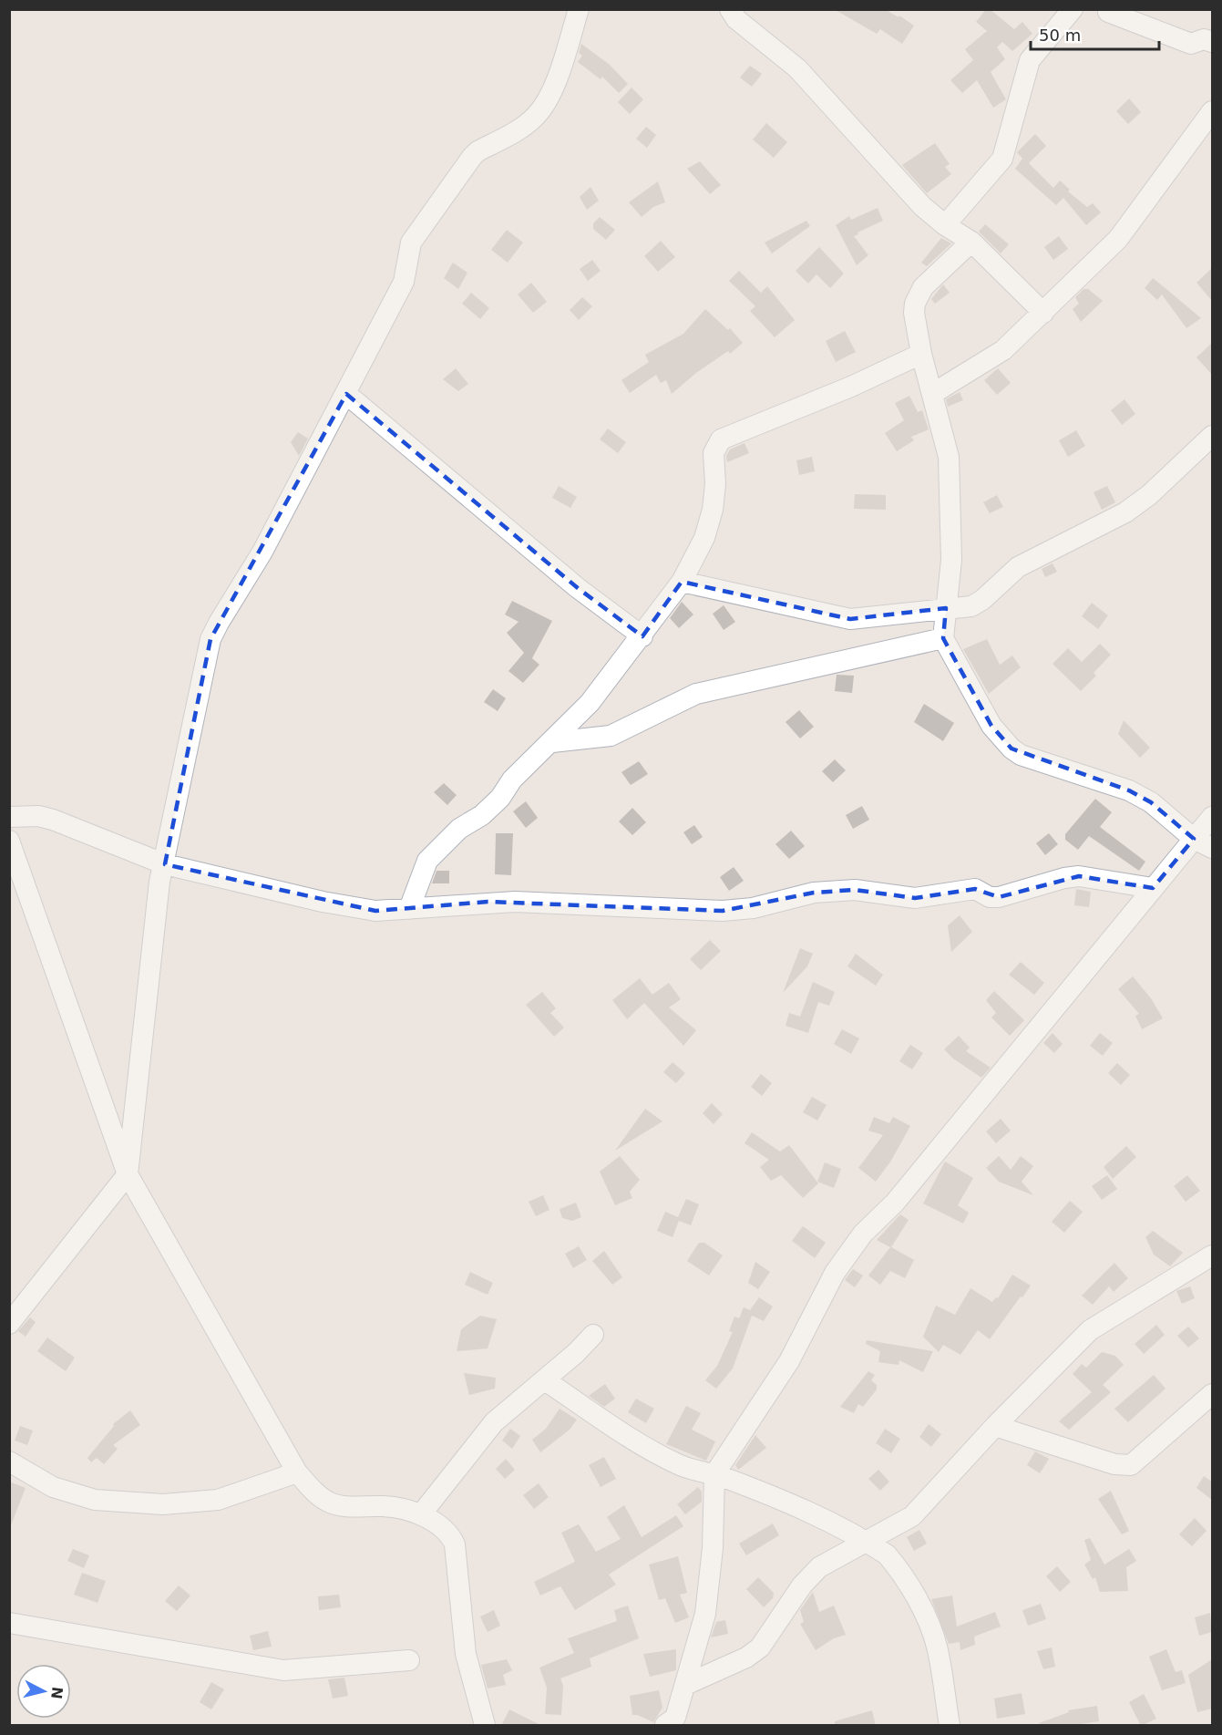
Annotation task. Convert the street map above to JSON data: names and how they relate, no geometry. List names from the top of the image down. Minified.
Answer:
{"scale_bar":"50 m","north":"right"}
